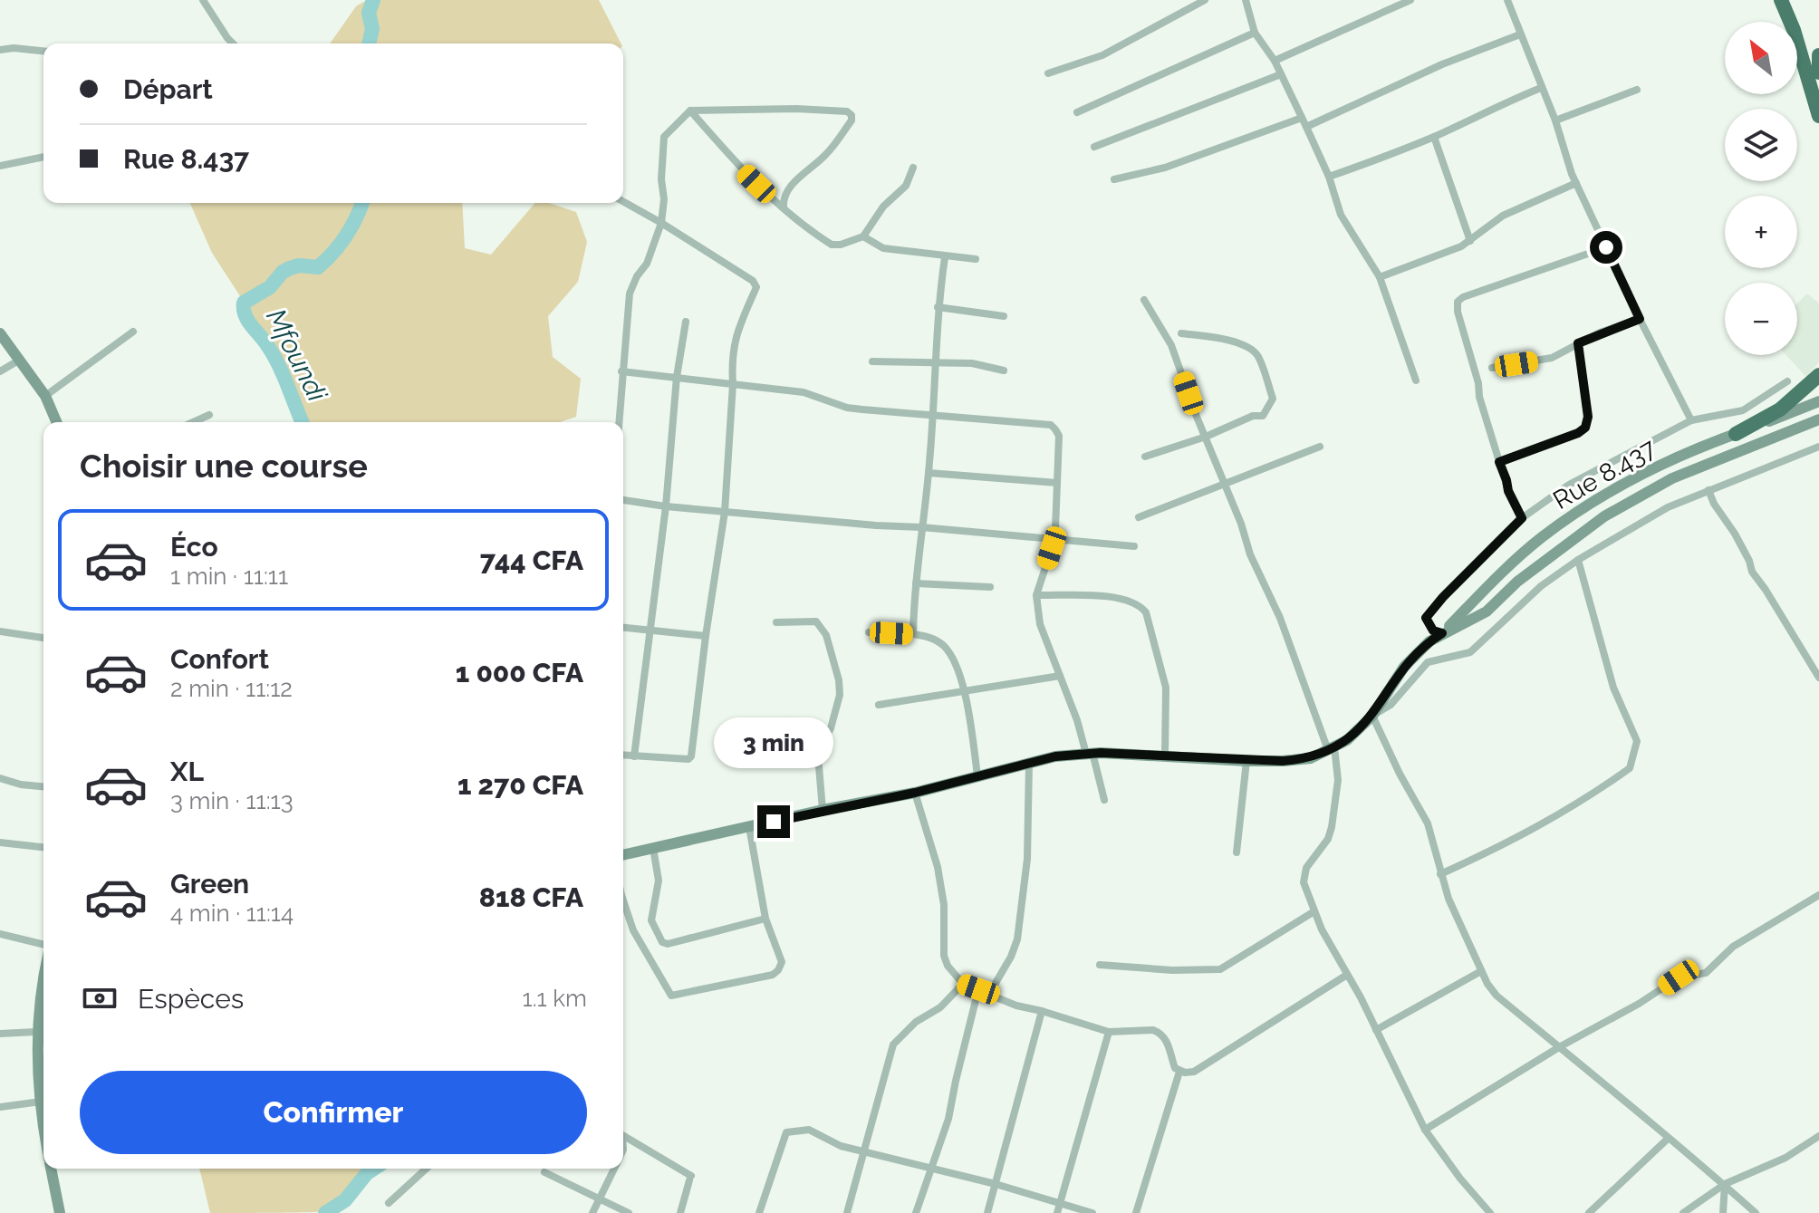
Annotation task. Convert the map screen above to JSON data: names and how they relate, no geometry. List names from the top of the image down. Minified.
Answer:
{"streets":{"main road":["Rue 8.437"]},"water":["Mfoundi"],"north":"top left","page":{"map_buttons":["+","−"],"banner":["Départ","Rue 8.437"],"heading":"Choisir une course","list":[{"name":"Éco","note":"1 min · 11:11","value":"744 CFA"},{"name":"Confort","note":"2 min · 11:12","value":"1 000 CFA"},{"name":"XL","note":"3 min · 11:13","value":"1 270 CFA"},{"name":"Green","note":"4 min · 11:14","value":"818 CFA"}],"bubble":"3 min","pay":["Espèces","1.1 km"],"buttons":"Confirmer"}}
